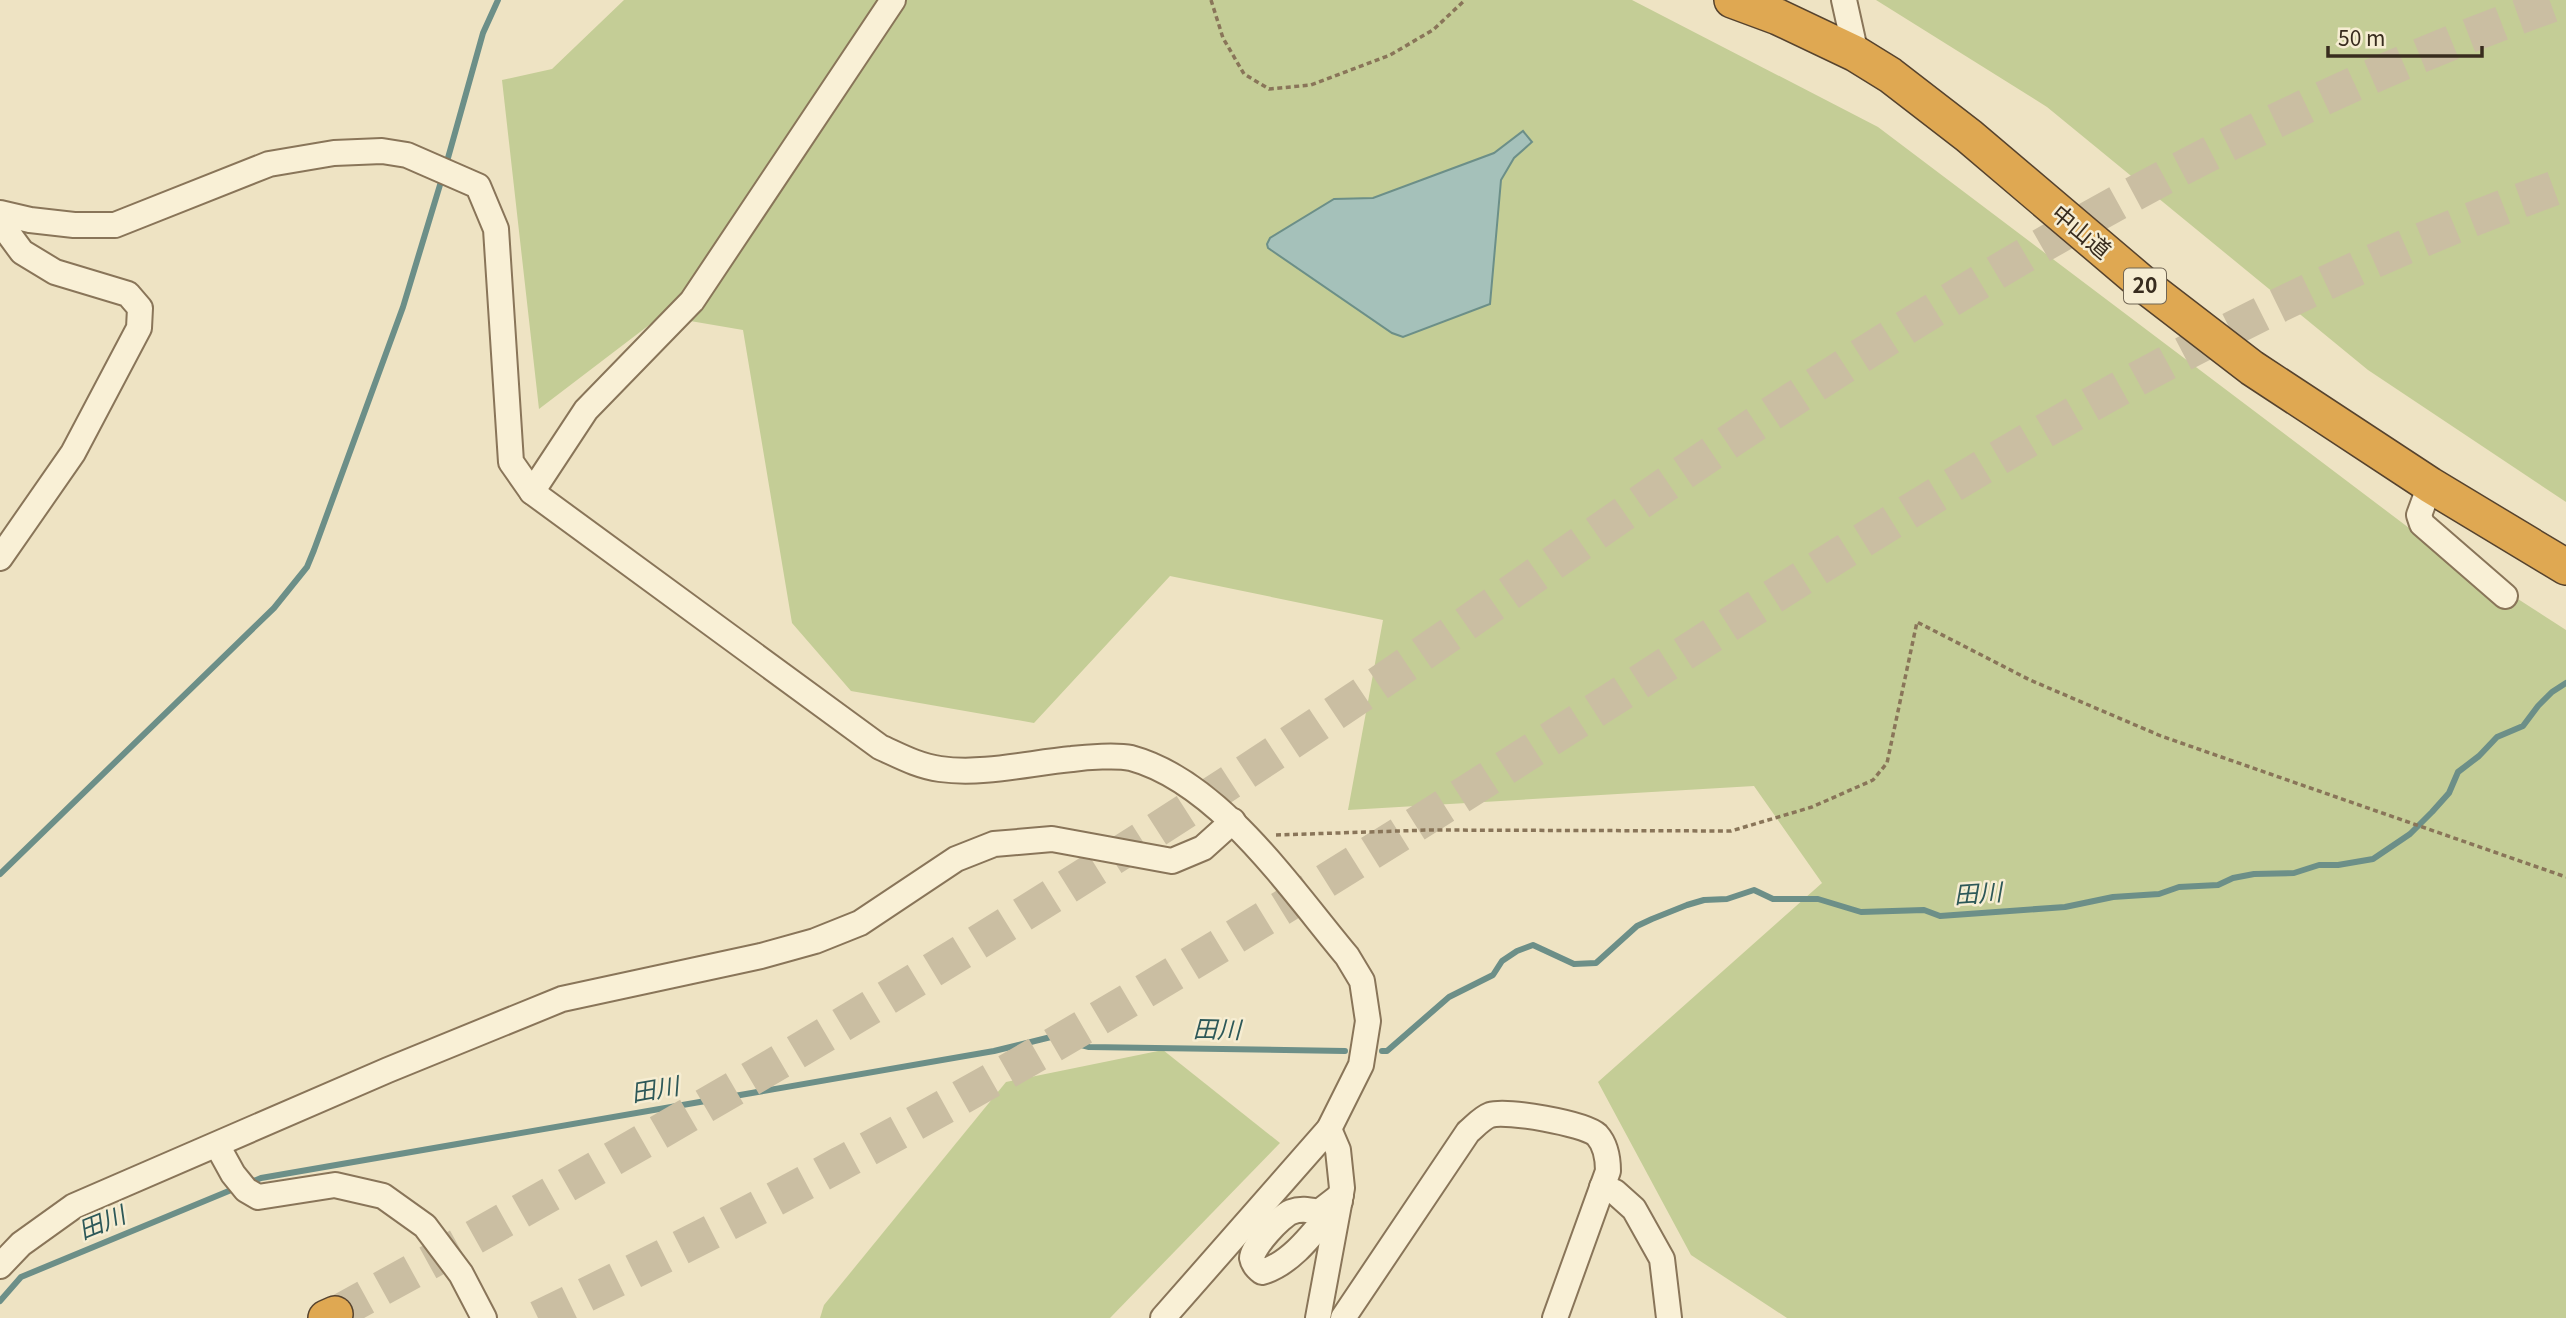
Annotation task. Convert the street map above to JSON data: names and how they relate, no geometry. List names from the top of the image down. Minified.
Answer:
{"streets":{"highway":["中山道","20"]},"water":["田川"],"scale_bar":"50 m"}
